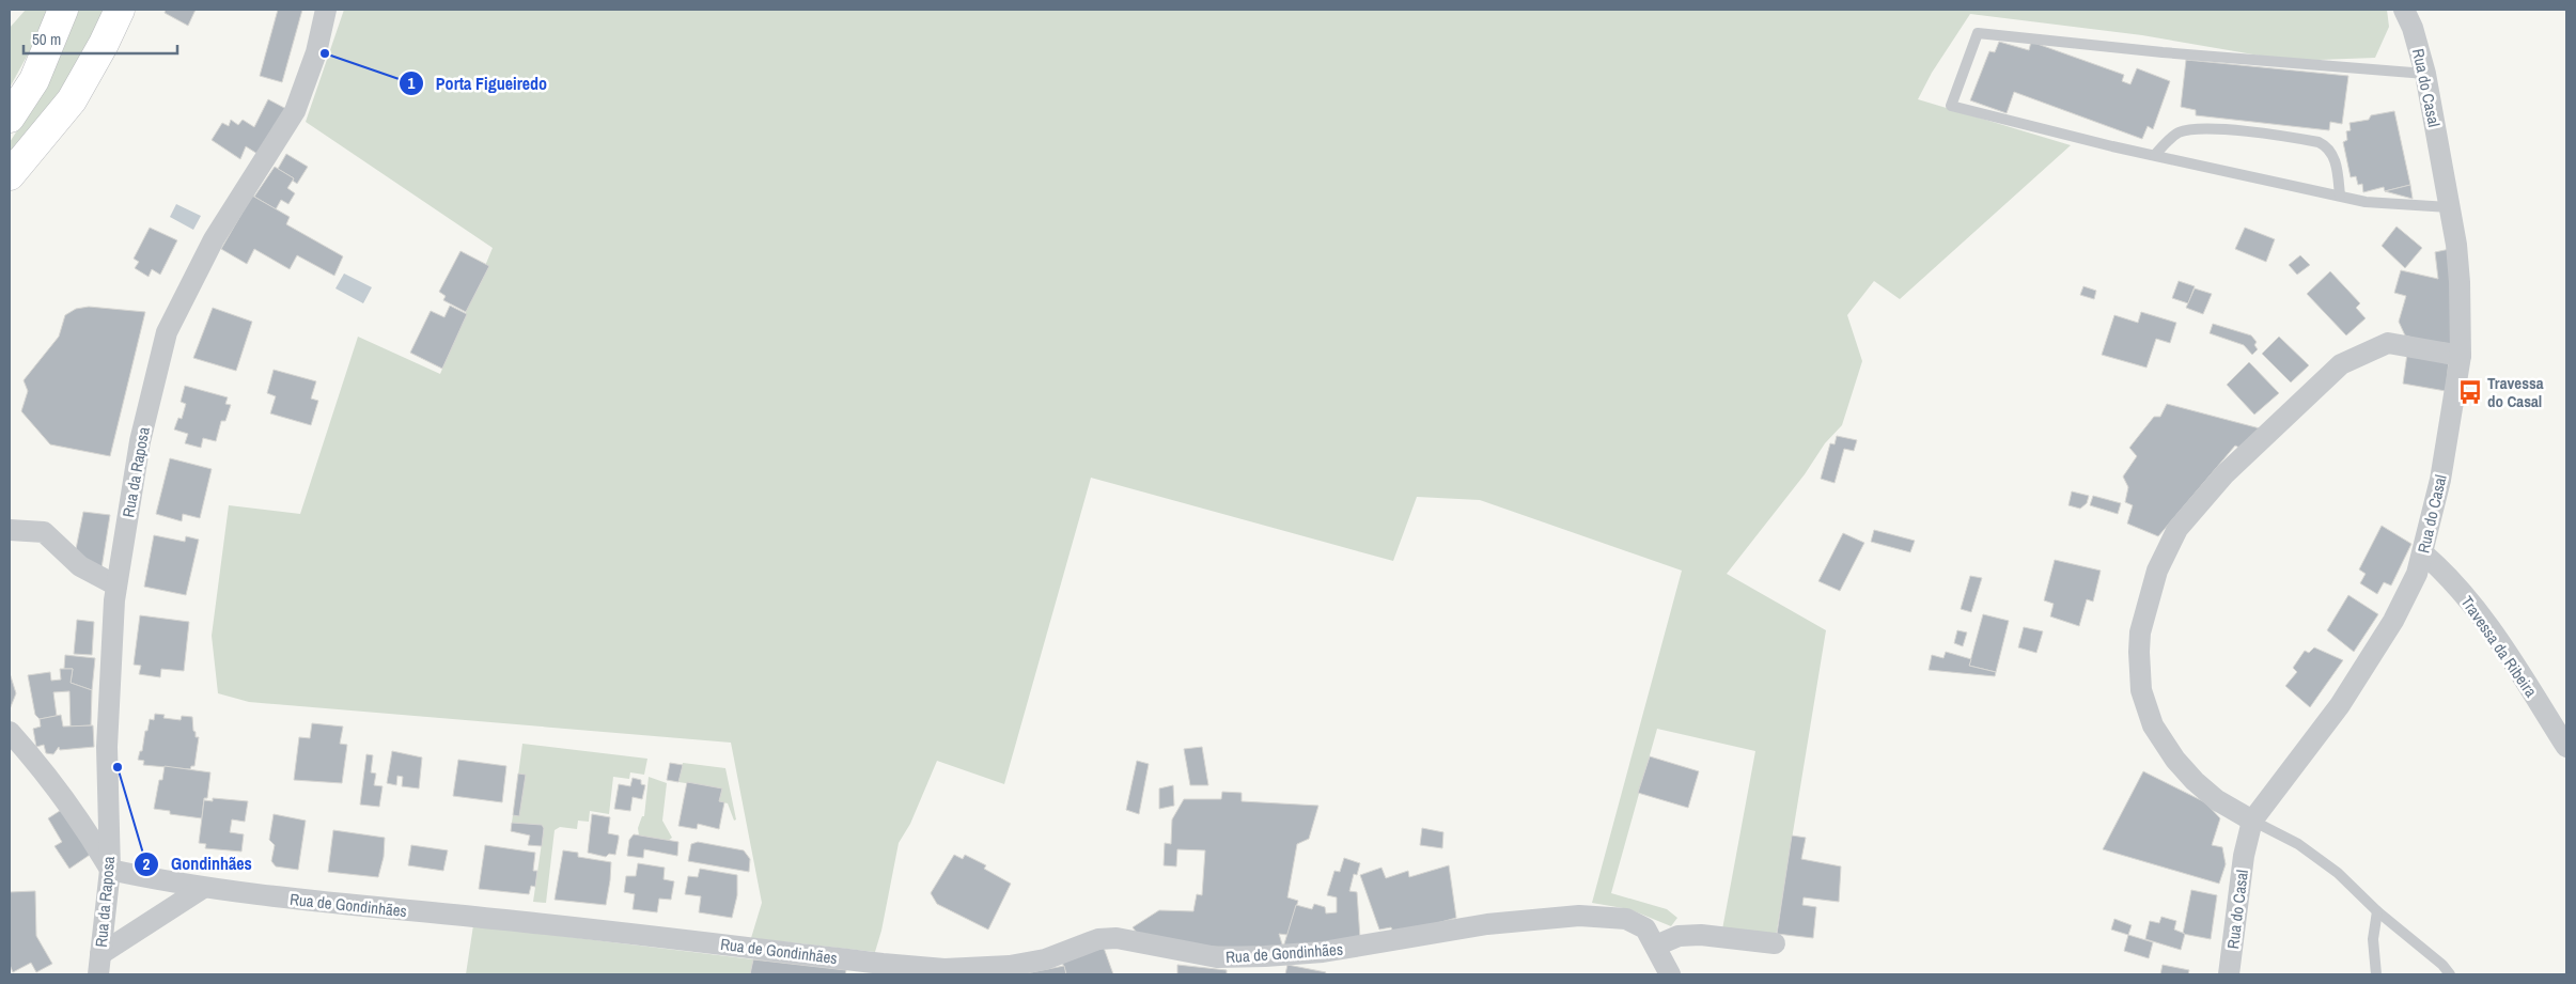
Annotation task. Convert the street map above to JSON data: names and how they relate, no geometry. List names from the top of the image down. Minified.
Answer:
{"streets":{"street":["Rua do Casal","Rua da Raposa","Travessa da Ribeira","Rua de Gondinhães"]},"crossings":[["Rua do Casal","Travessa da Ribeira"],["Rua da Raposa","Rua de Gondinhães"]],"places":{"other":["Porta Figueiredo","Gondinhães"],"bus stop":["Travessa do Casal"]},"scale_bar":"50 m"}
